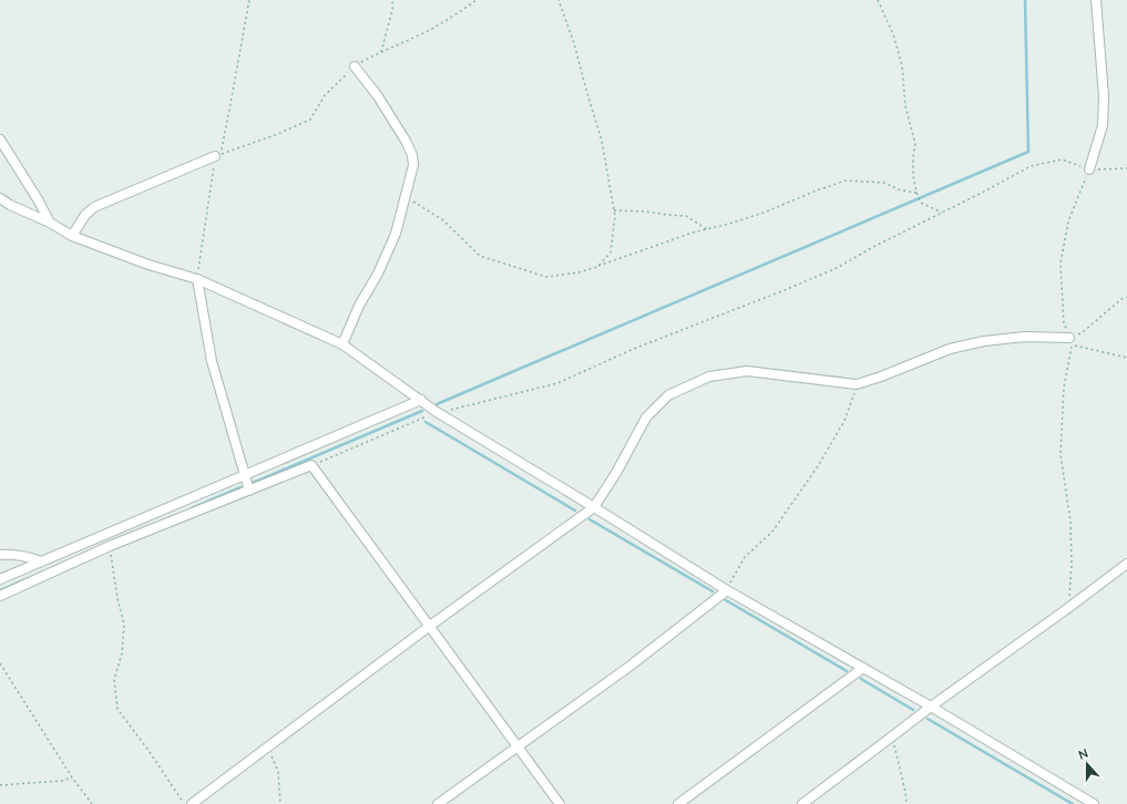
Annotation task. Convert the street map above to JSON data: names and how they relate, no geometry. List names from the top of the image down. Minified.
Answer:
{"north":"top"}
